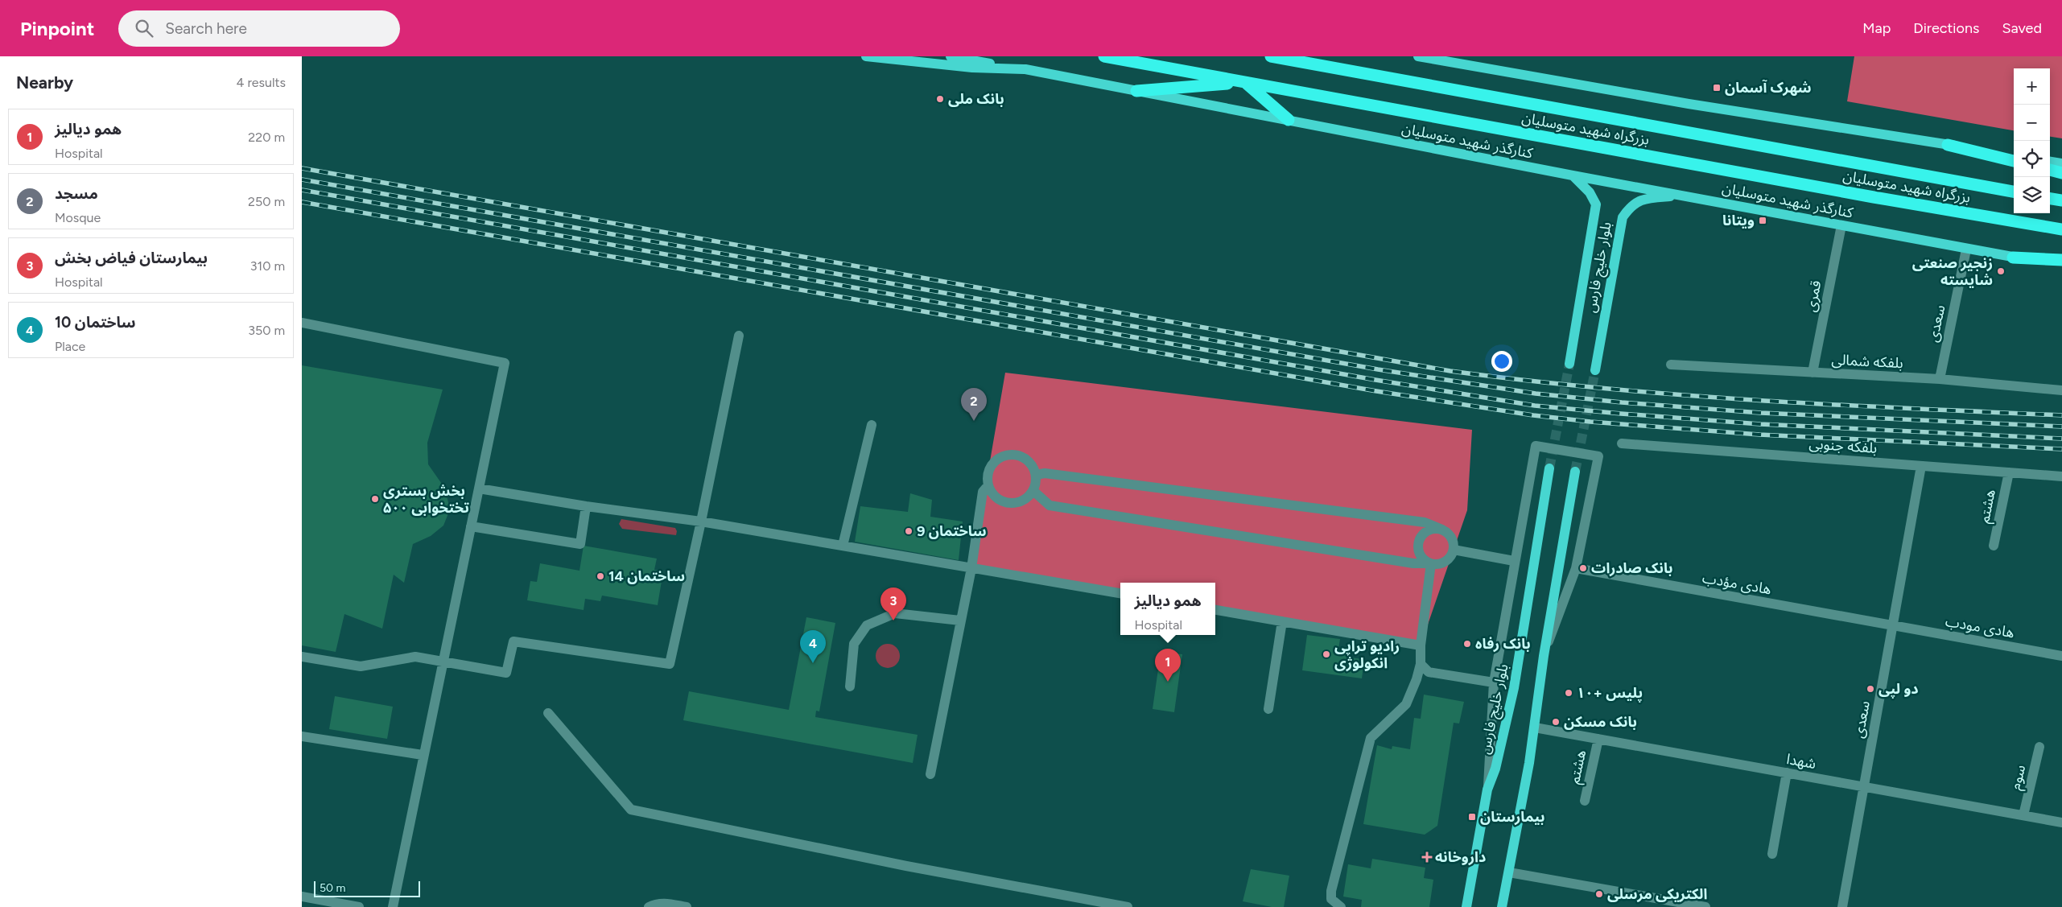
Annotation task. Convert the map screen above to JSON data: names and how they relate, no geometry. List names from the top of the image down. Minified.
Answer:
{"streets":{"highway":["بزرگراه شهید متوسلیان"],"main road":["کنارگذر شهید متوسلیان","بلوار خلیج فارس"],"street":["قمری","سعدی","بلفکه شمالی","بلفکه جنوبی","هشتم","هادی مؤدب","هادی مودب","شهدا","سوم"]},"crossings":[["کنارگذر شهید متوسلیان","بلوار خلیج فارس"],["کنارگذر شهید متوسلیان","قمری"],["کنارگذر شهید متوسلیان","سعدی"],["قمری","بلفکه شمالی"],["سعدی","بلفکه شمالی"],["سعدی","بلفکه جنوبی"],["سعدی","هادی مؤدب"],["سعدی","هادی مودب"],["سعدی","شهدا"],["بلفکه جنوبی","هشتم"],["هشتم","شهدا"],["هادی مؤدب","هادی مودب"],["شهدا","سوم"]],"places":{"transit":["شهرک آسمان","ویتانا","بیمارستان"],"other":["بانک ملی","زنجیر صنعتی شایسته","بخش بستری ۵۰۰ تختخوابی","ساختمان 9","بانک صادرات","ساختمان 14","بانک رفاه","رادیو تراپی انکولوژی","دو لپی","پلیس +۱۰","بانک مسکن","الکتریکی مرسلی"],"health":["داروخانه"]},"scale_bar":"50 m","page":{"header":"Pinpoint","search":"Search here","nav":["Map","Directions","Saved"],"heading":["Nearby","4 results"],"map_buttons":["+","−"],"list":[{"mark":"1","name":"همو دیالیز","note":"Hospital","value":"220 m"},{"mark":"2","name":"مسجد","note":"Mosque","value":"250 m"},{"mark":"3","name":"بیمارستان فیاض بخش","note":"Hospital","value":"310 m"},{"mark":"4","name":"ساختمان 10","note":"Place","value":"350 m"}],"pins":["2","3","4","1"],"popup":["همو دیالیز","Hospital"],"scale":"50 m"}}
